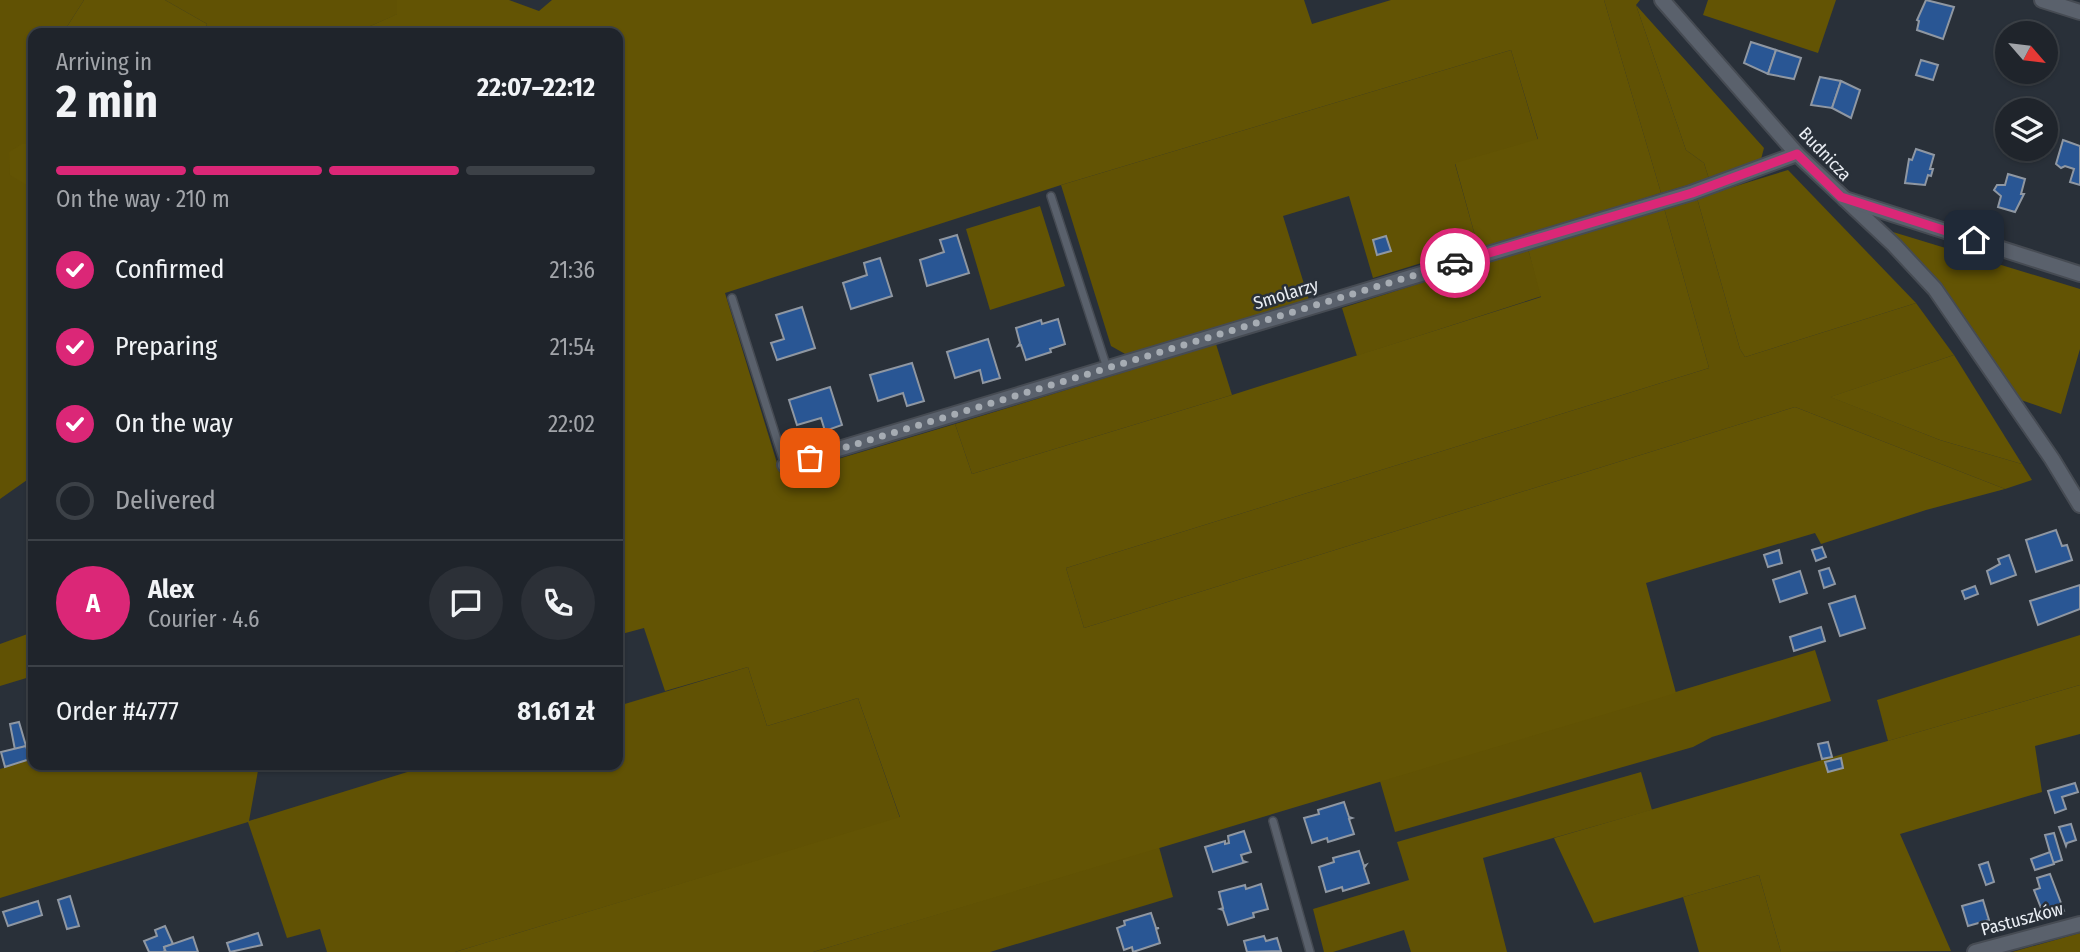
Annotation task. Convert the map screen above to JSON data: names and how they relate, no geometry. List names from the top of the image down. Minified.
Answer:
{"streets":{"street":["Budnicza","Smolarzy","Pastuszków"]},"crossings":[["Budnicza","Smolarzy"]],"north":"bottom right","page":{"heading":["2 min","Arriving in","22:07–22:12"],"panel":["Alex","Courier · 4.6","Order #4777","81.61 zł"],"bar":"On the way · 210 m","list":[["Confirmed","21:36"],["Preparing","21:54"],["On the way","22:02"],"Delivered"],"round":"A"}}
